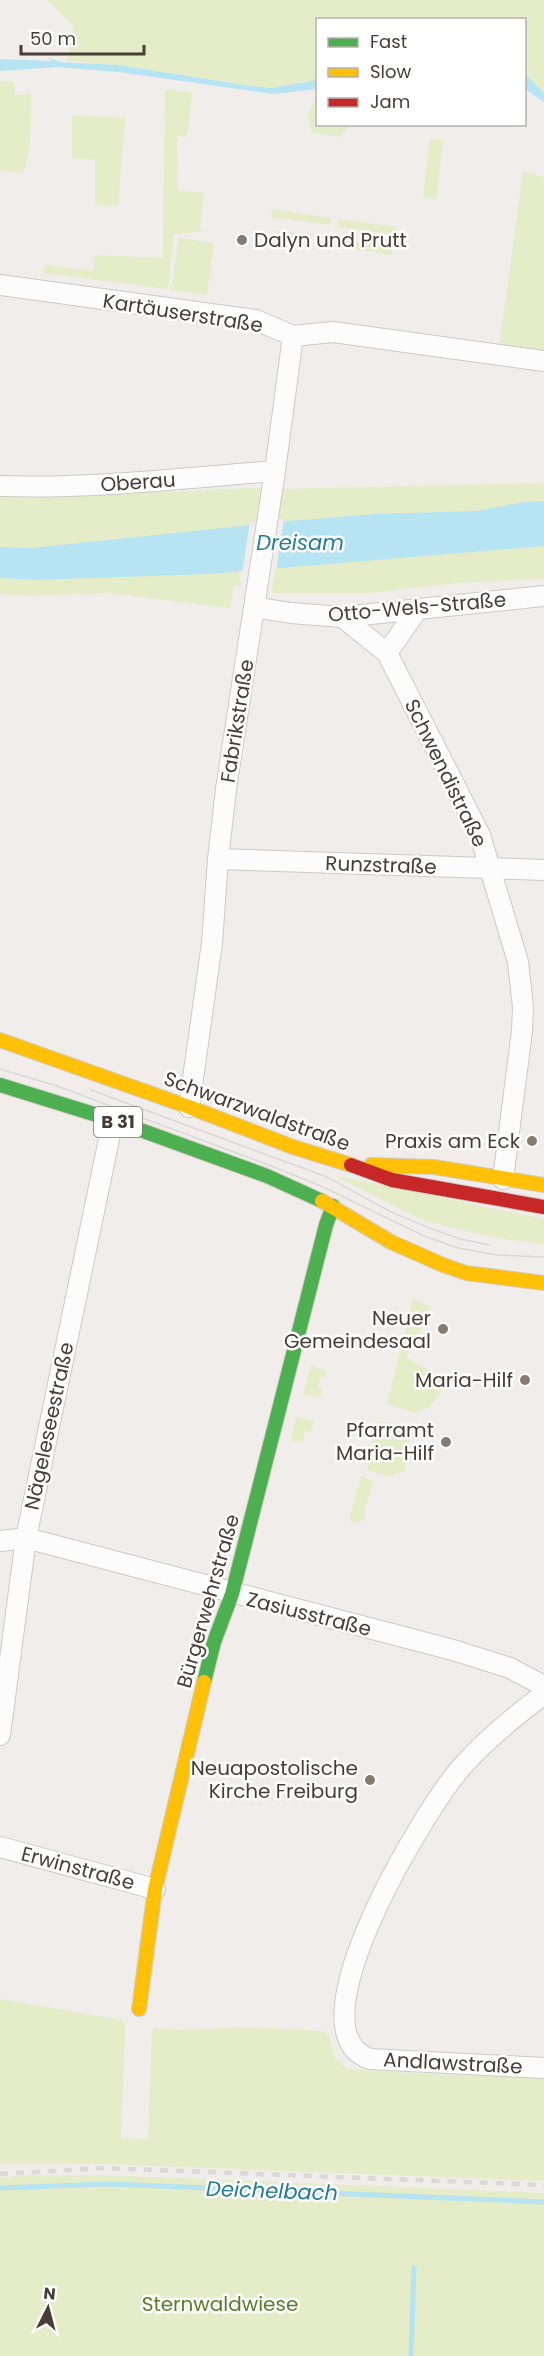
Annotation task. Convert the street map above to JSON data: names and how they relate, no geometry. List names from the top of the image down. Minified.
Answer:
{"streets":{"main road":["Schwarzwaldstraße","B 31","Bürgerwehrstraße"],"street":["Kartäuserstraße","Oberau","Otto-Wels-Straße","Fabrikstraße","Schwendistraße","Runzstraße","Nägeleseestraße","Zasiusstraße","Erwinstraße","Andlawstraße"]},"crossings":[["Kartäuserstraße","Fabrikstraße"],["Oberau","Fabrikstraße"],["Otto-Wels-Straße","Fabrikstraße"],["Otto-Wels-Straße","Schwendistraße"],["Fabrikstraße","Runzstraße"],["Fabrikstraße","Schwarzwaldstraße"],["Schwendistraße","Runzstraße"],["Schwendistraße","Schwarzwaldstraße"],["Schwarzwaldstraße","B 31"],["B 31","Nägeleseestraße"],["B 31","Bürgerwehrstraße"],["Nägeleseestraße","Zasiusstraße"],["Bürgerwehrstraße","Zasiusstraße"],["Bürgerwehrstraße","Erwinstraße"]],"water":["Dreisam","Deichelbach"],"parks":["Sternwaldwiese"],"places":["Dalyn und Prutt","Praxis am Eck","Neuer Gemeindesaal","Maria-Hilf","Pfarramt Maria-Hilf","Neuapostolische Kirche Freiburg"],"legend":["Fast","Slow","Jam"],"scale_bar":"50 m","north":"top"}
